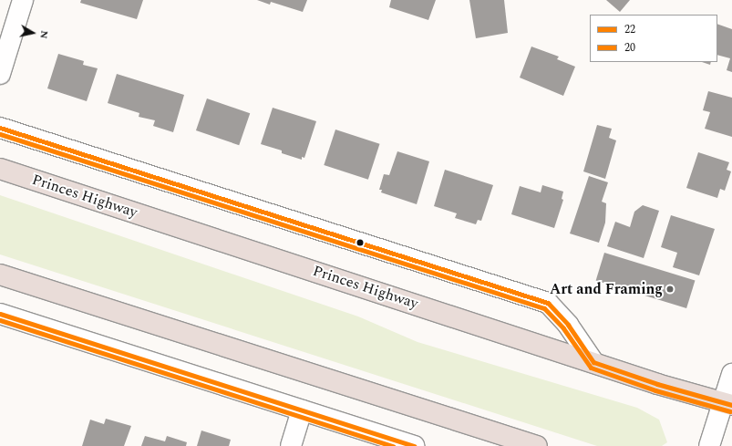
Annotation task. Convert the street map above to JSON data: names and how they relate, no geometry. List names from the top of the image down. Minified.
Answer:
{"streets":{"highway":["Princes Highway"]},"places":["Art and Framing"],"lines":["transit line 22","transit line 20"],"legend":["22","20"],"north":"right"}
